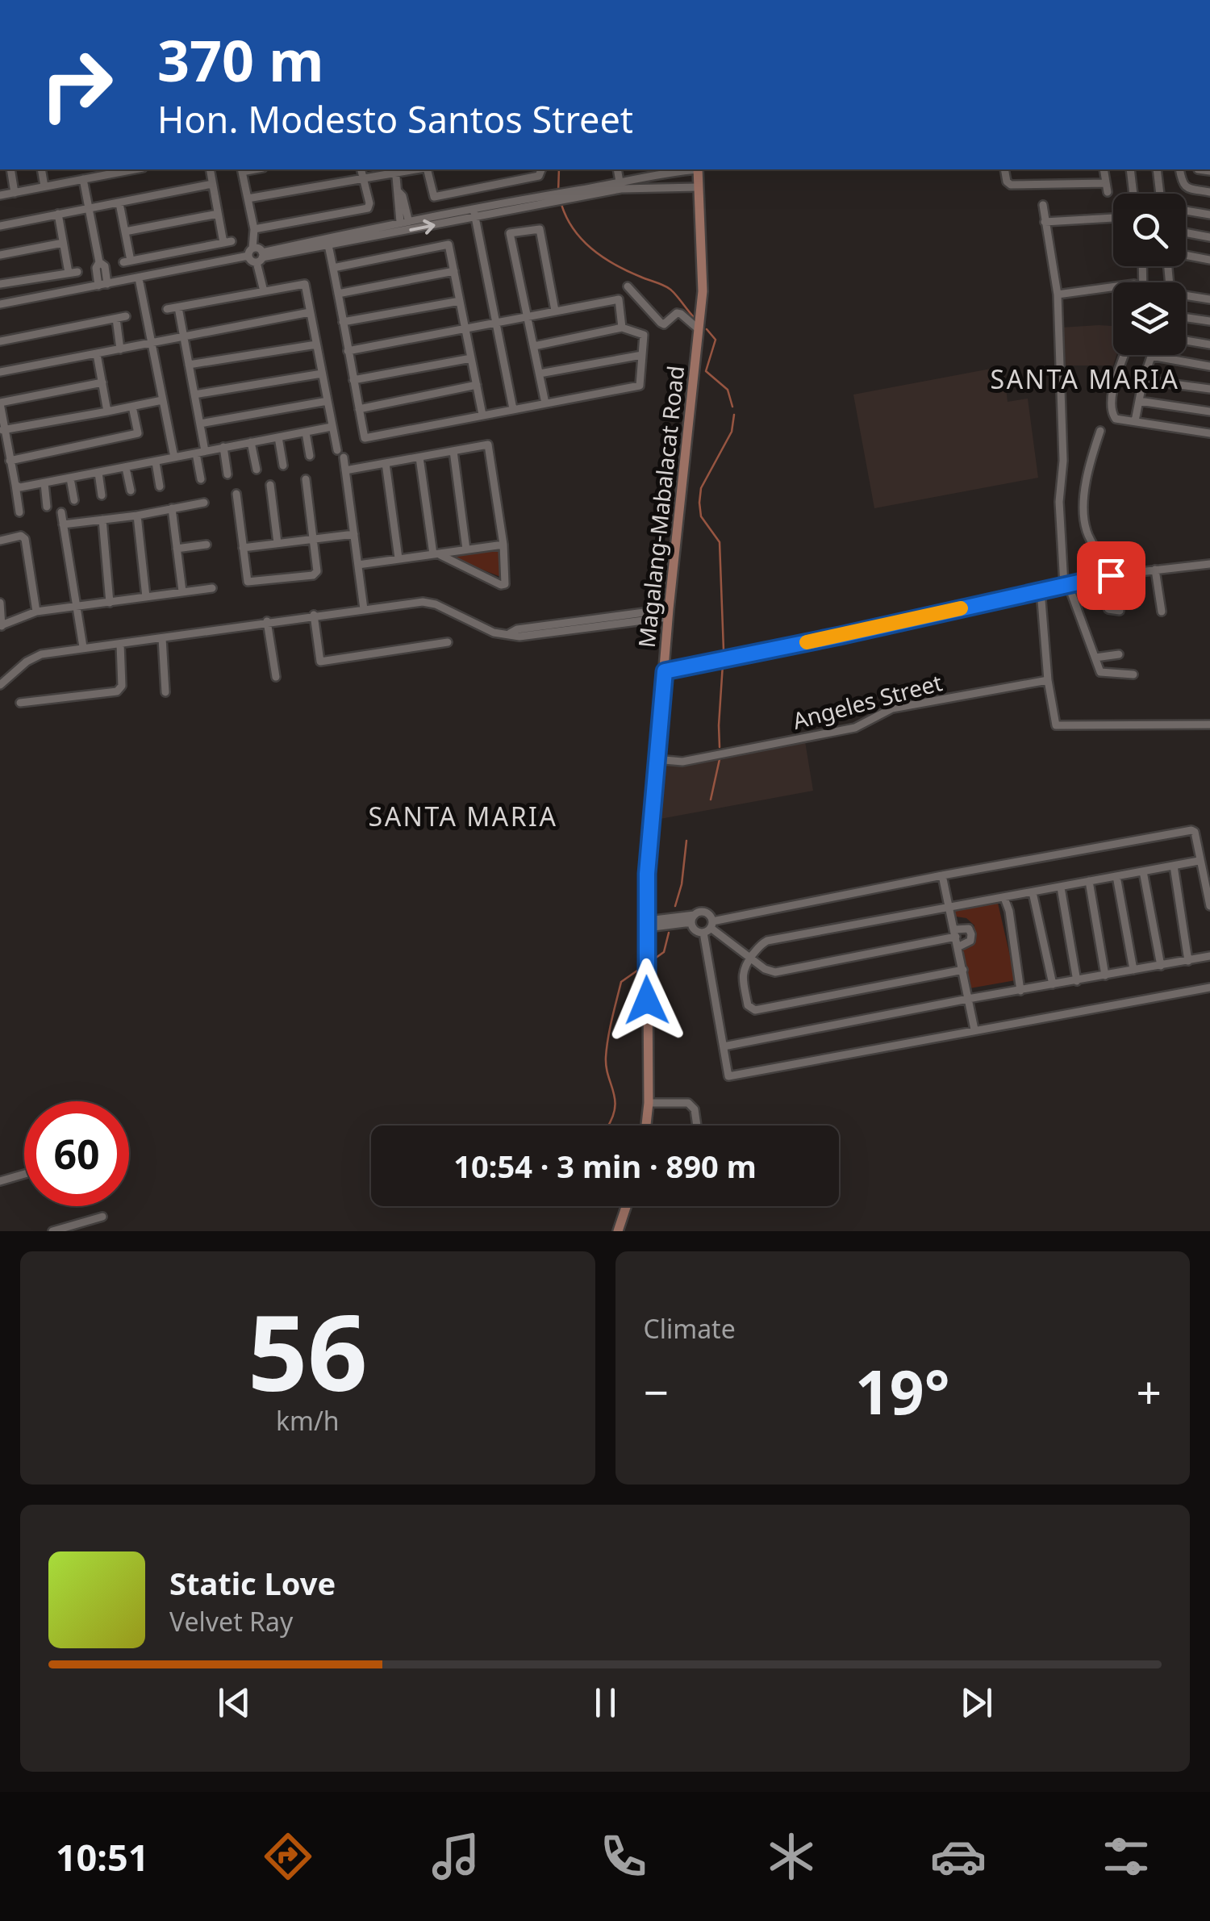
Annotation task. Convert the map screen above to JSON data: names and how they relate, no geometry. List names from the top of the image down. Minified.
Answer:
{"streets":{"main road":["Magalang-Mabalacat Road"],"street":["Angeles Street"]},"crossings":[["Magalang-Mabalacat Road","Angeles Street"]],"districts":["SANTA MARIA","SANTA MARIA"],"page":{"turn":["370 m","Hon. Modesto Santos Street"],"limit":"60","trip":"10:54 · 3 min · 890 m","tile":[["56","km/h"],"Climate"],"heat":["−","19°","+"],"song":["Static Love","Velvet Ray"],"tabs":"10:51"}}
